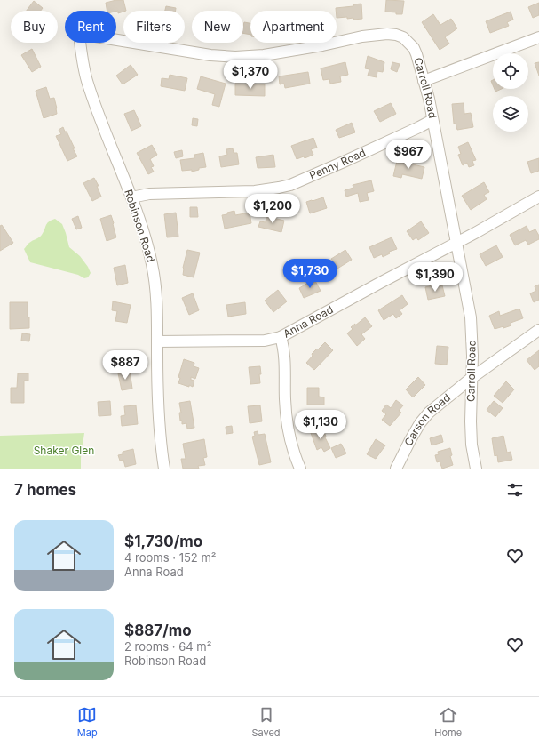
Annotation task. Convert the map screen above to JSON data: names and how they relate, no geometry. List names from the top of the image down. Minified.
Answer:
{"streets":{"street":["Carroll Road","Penny Road","Robinson Road","Anna Road","Carson Road"]},"crossings":[["Carroll Road","Penny Road"],["Carroll Road","Anna Road"],["Carroll Road","Carson Road"],["Penny Road","Robinson Road"],["Robinson Road","Anna Road"]],"parks":["Shaker Glen"],"page":{"chip":["Buy","Rent","Filters","New","Apartment"],"price":["$1,370","$967","$1,200","$1,730","$1,390","$887","$1,130"],"heading":"7 homes","list":[{"name":"$1,730/mo","note":"4 rooms · 152 m² · Anna Road"},{"name":"$887/mo","note":"2 rooms · 64 m² · Robinson Road"}],"tabs":["Map","Saved","Home"]}}
